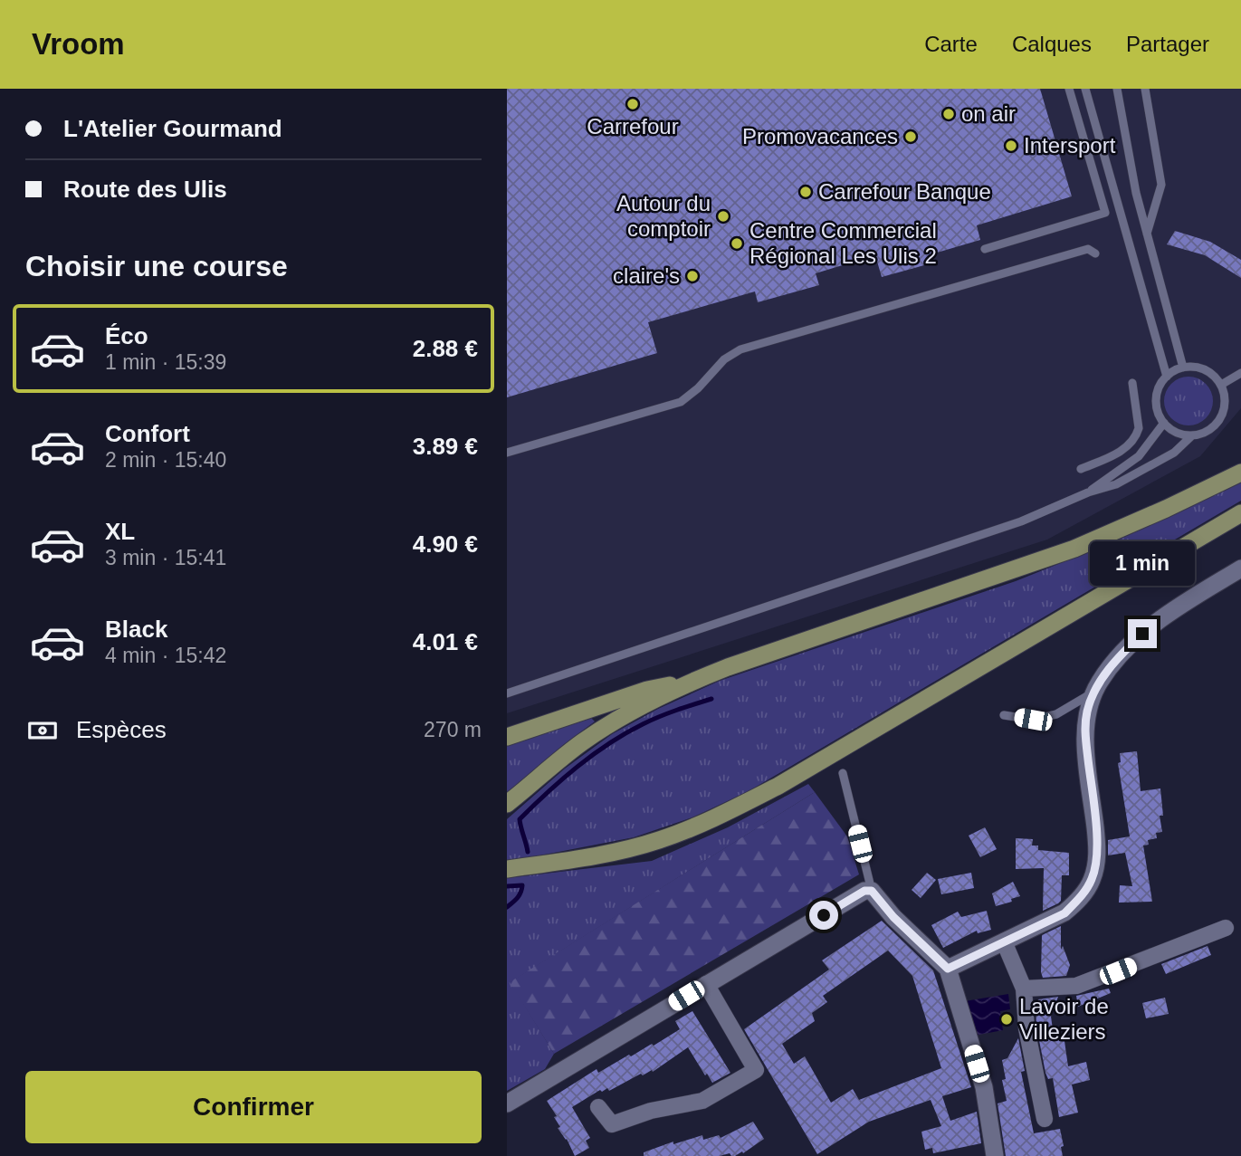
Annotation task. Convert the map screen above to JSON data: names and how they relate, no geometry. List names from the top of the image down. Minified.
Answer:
{"places":["Carrefour","on air","Promovacances","Intersport","Carrefour Banque","Autour du comptoir","Centre Commercial Régional Les Ulis 2","claire's","Lavoir de Villeziers"],"page":{"header":"Vroom","nav":["Carte","Calques","Partager"],"banner":["L'Atelier Gourmand","Route des Ulis"],"heading":"Choisir une course","list":[{"name":"Éco","note":"1 min · 15:39","value":"2.88 €"},{"name":"Confort","note":"2 min · 15:40","value":"3.89 €"},{"name":"XL","note":"3 min · 15:41","value":"4.90 €"},{"name":"Black","note":"4 min · 15:42","value":"4.01 €"}],"bubble":"1 min","pay":["Espèces","270 m"],"buttons":"Confirmer"}}
